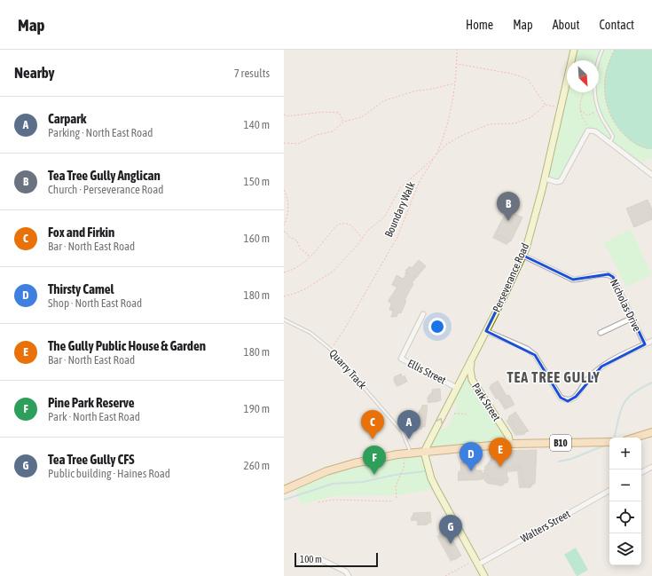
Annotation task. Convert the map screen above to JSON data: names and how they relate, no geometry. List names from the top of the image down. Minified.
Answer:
{"streets":{"main road":["B10"],"street":["Perseverance Road","Nicholas Drive","Ellis Street","Park Street","Walters Street"],"lane":["Quarry Track"],"path":["Boundary Walk"]},"crossings":[["Boundary Walk","Quarry Track"],["Perseverance Road","Nicholas Drive"],["Perseverance Road","Ellis Street"],["Perseverance Road","Park Street"],["Perseverance Road","B10"],["Quarry Track","B10"],["Park Street","B10"]],"districts":["TEA TREE GULLY"],"scale_bar":"100 m","north":"bottom right","page":{"header":"Map","nav":["Home","Map","About","Contact"],"heading":["Nearby","7 results"],"list":[{"mark":"A","name":"Carpark","note":"Parking · North East Road","value":"140 m"},{"mark":"B","name":"Tea Tree Gully Anglican","note":"Church · Perseverance Road","value":"150 m"},{"mark":"C","name":"Fox and Firkin","note":"Bar · North East Road","value":"160 m"},{"mark":"D","name":"Thirsty Camel","note":"Shop · North East Road","value":"180 m"},{"mark":"E","name":"The Gully Public House & Garden","note":"Bar · North East Road","value":"180 m"},{"mark":"F","name":"Pine Park Reserve","note":"Park · North East Road","value":"190 m"},{"mark":"G","name":"Tea Tree Gully CFS","note":"Public building · Haines Road","value":"260 m"}],"pins":["B","A","C","E","D","F","G"],"map_buttons":["+","−"],"scale":"100 m"}}
